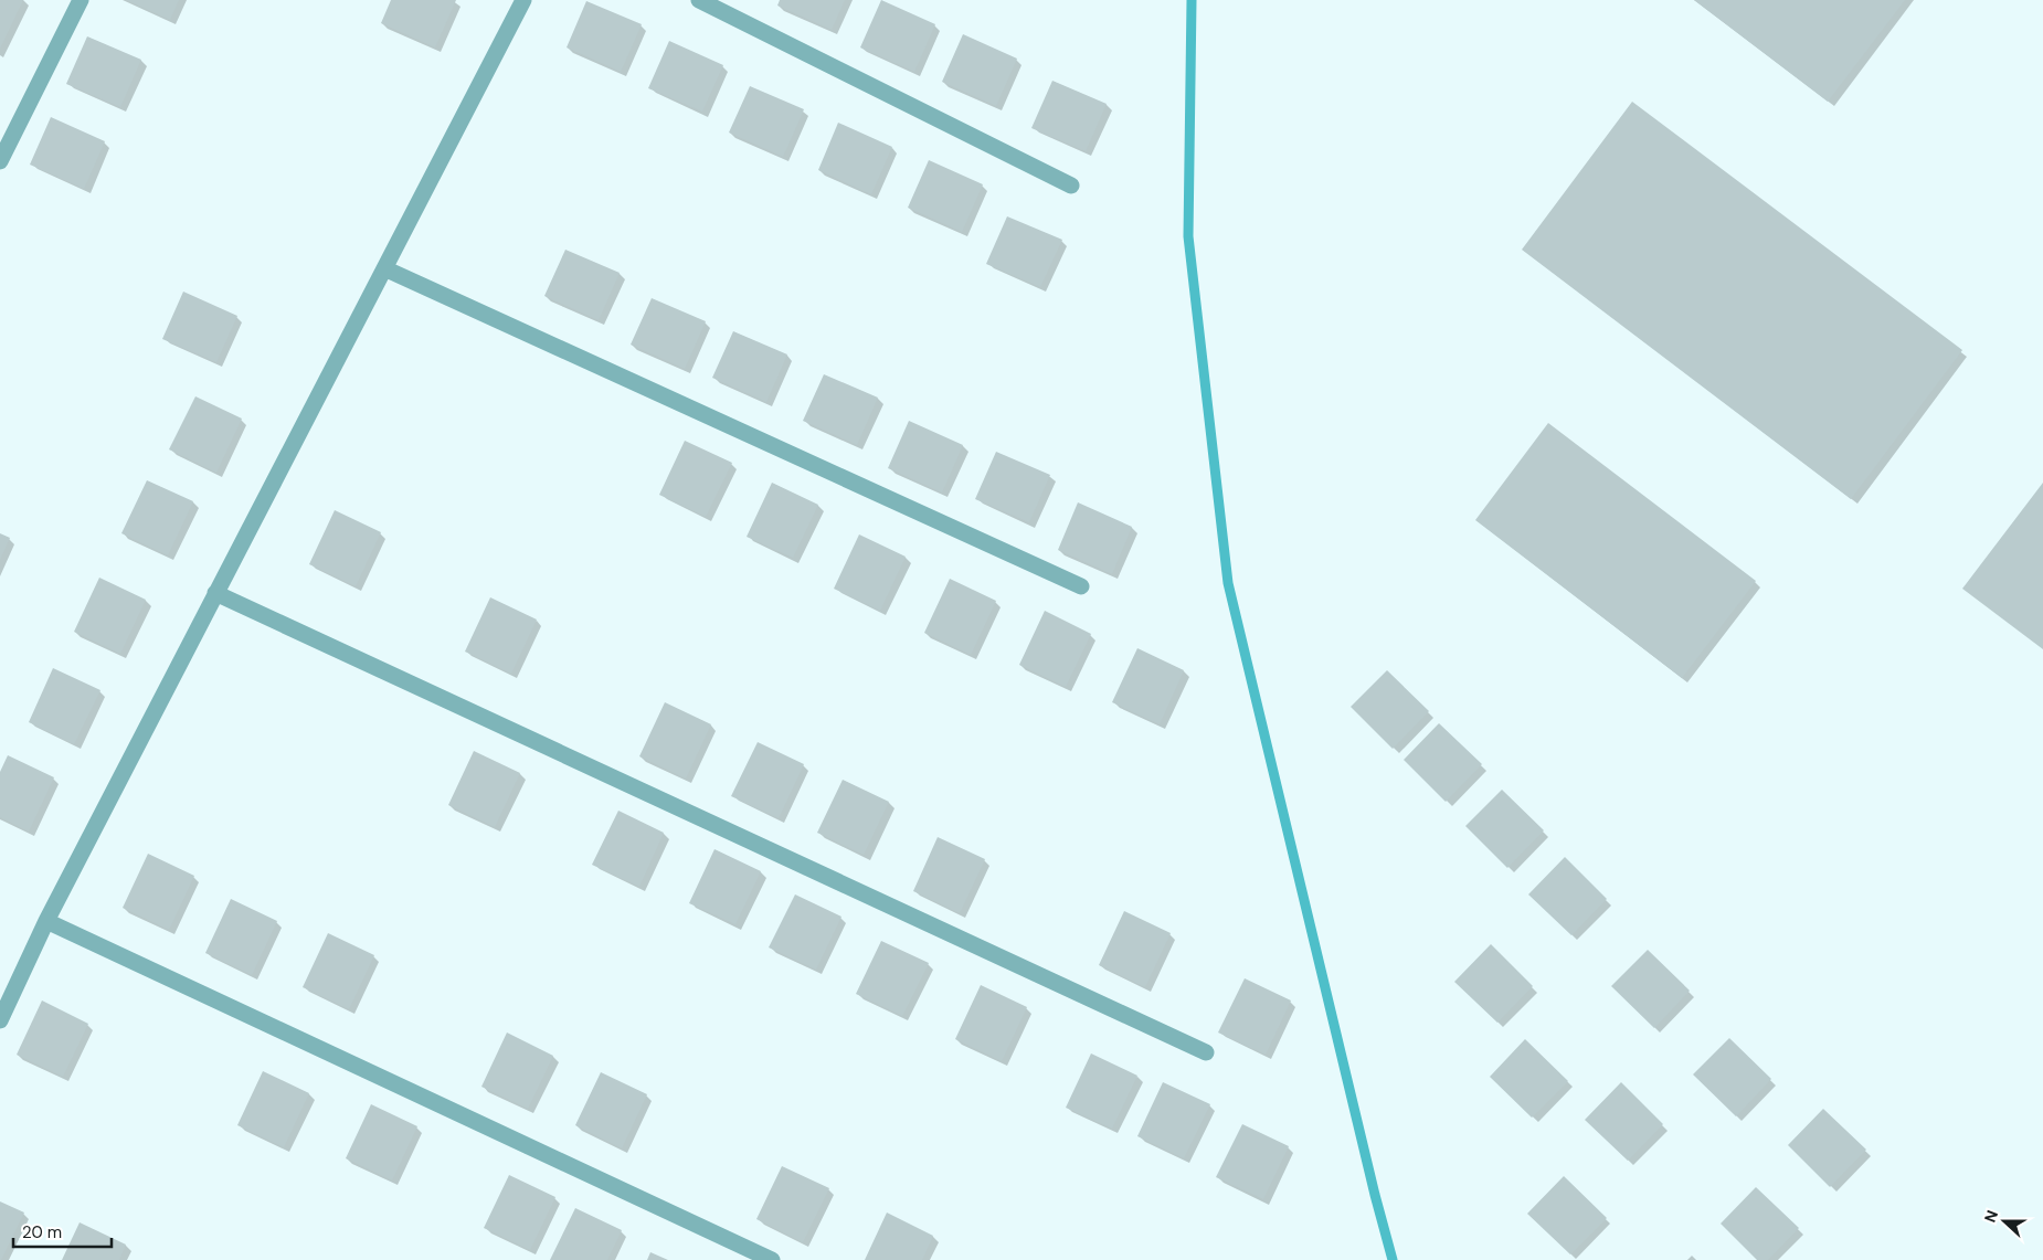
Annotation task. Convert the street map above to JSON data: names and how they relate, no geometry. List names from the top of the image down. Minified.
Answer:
{"scale_bar":"20 m","north":"left"}
